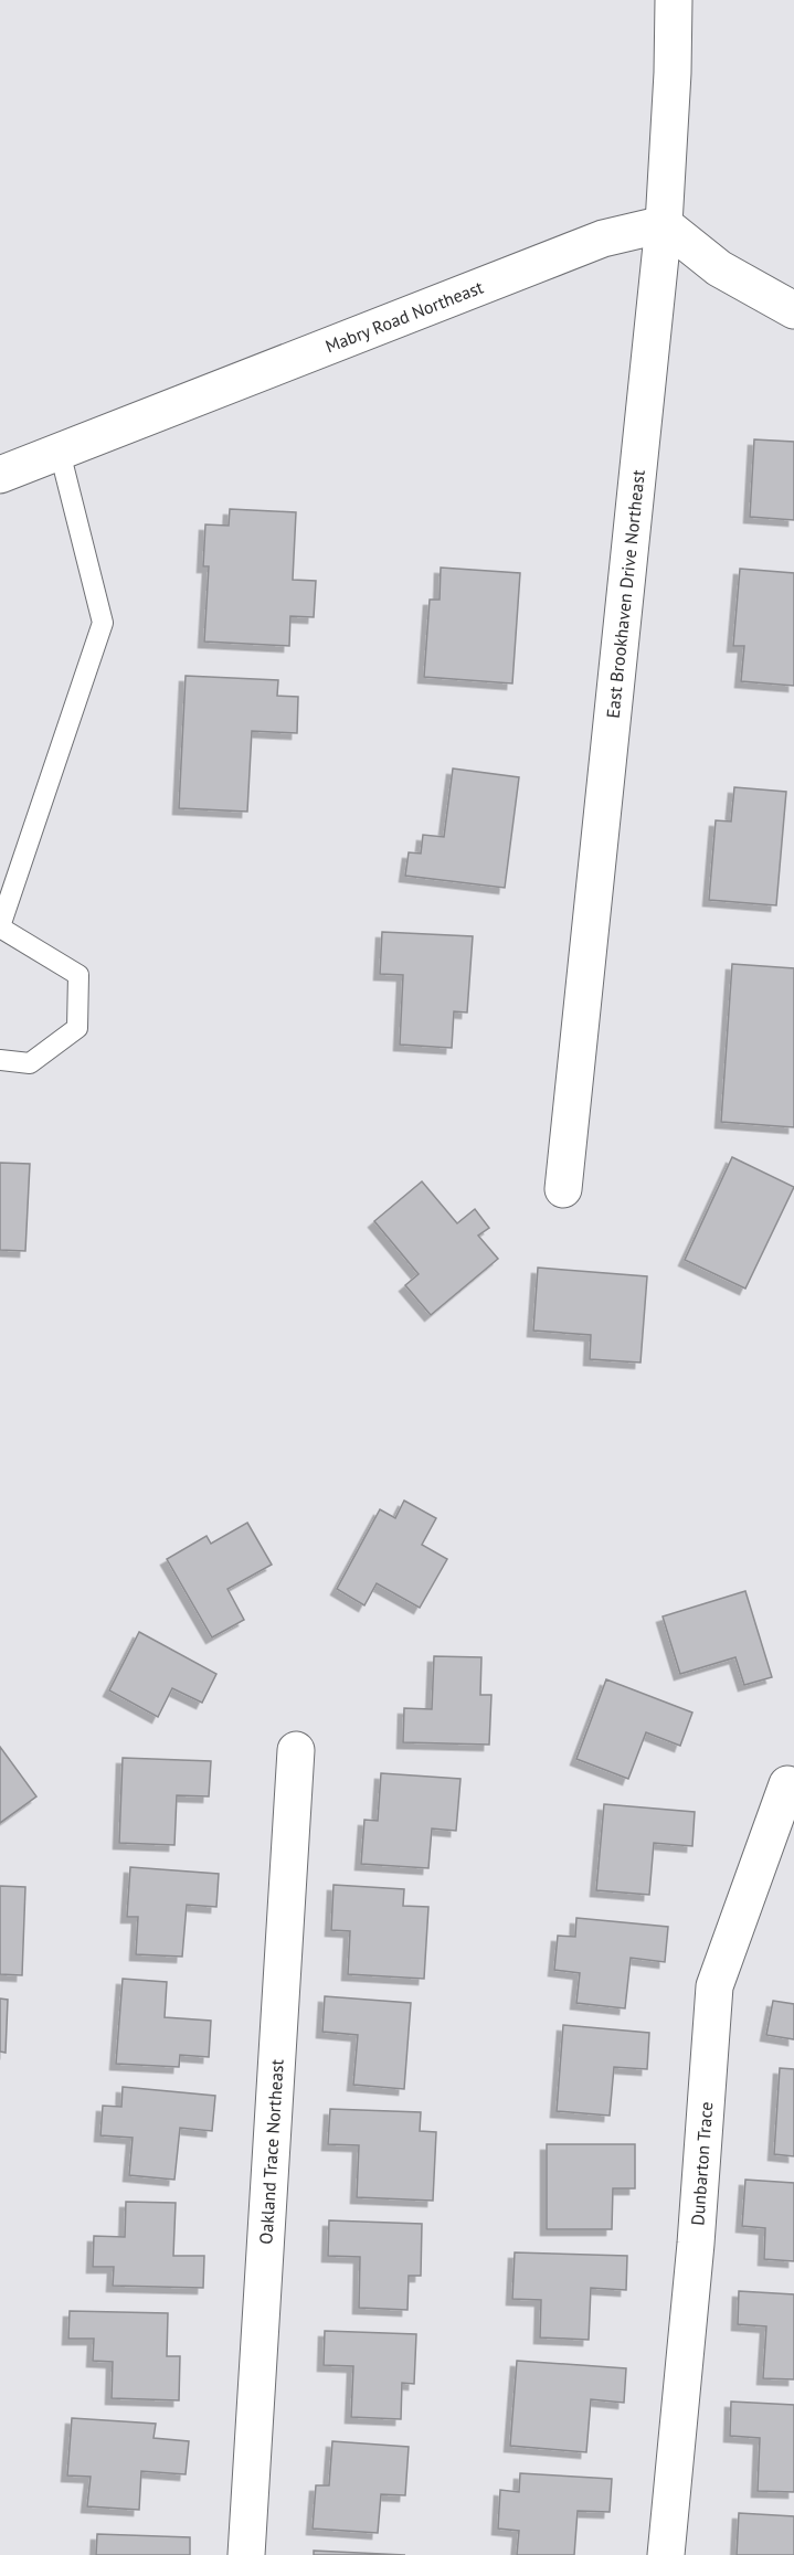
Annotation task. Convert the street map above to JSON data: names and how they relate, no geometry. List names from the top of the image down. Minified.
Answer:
{"streets":{"street":["Mabry Road Northeast","East Brookhaven Drive Northeast","Oakland Trace Northeast","Dunbarton Trace"]},"crossings":[["Mabry Road Northeast","East Brookhaven Drive Northeast"]]}
